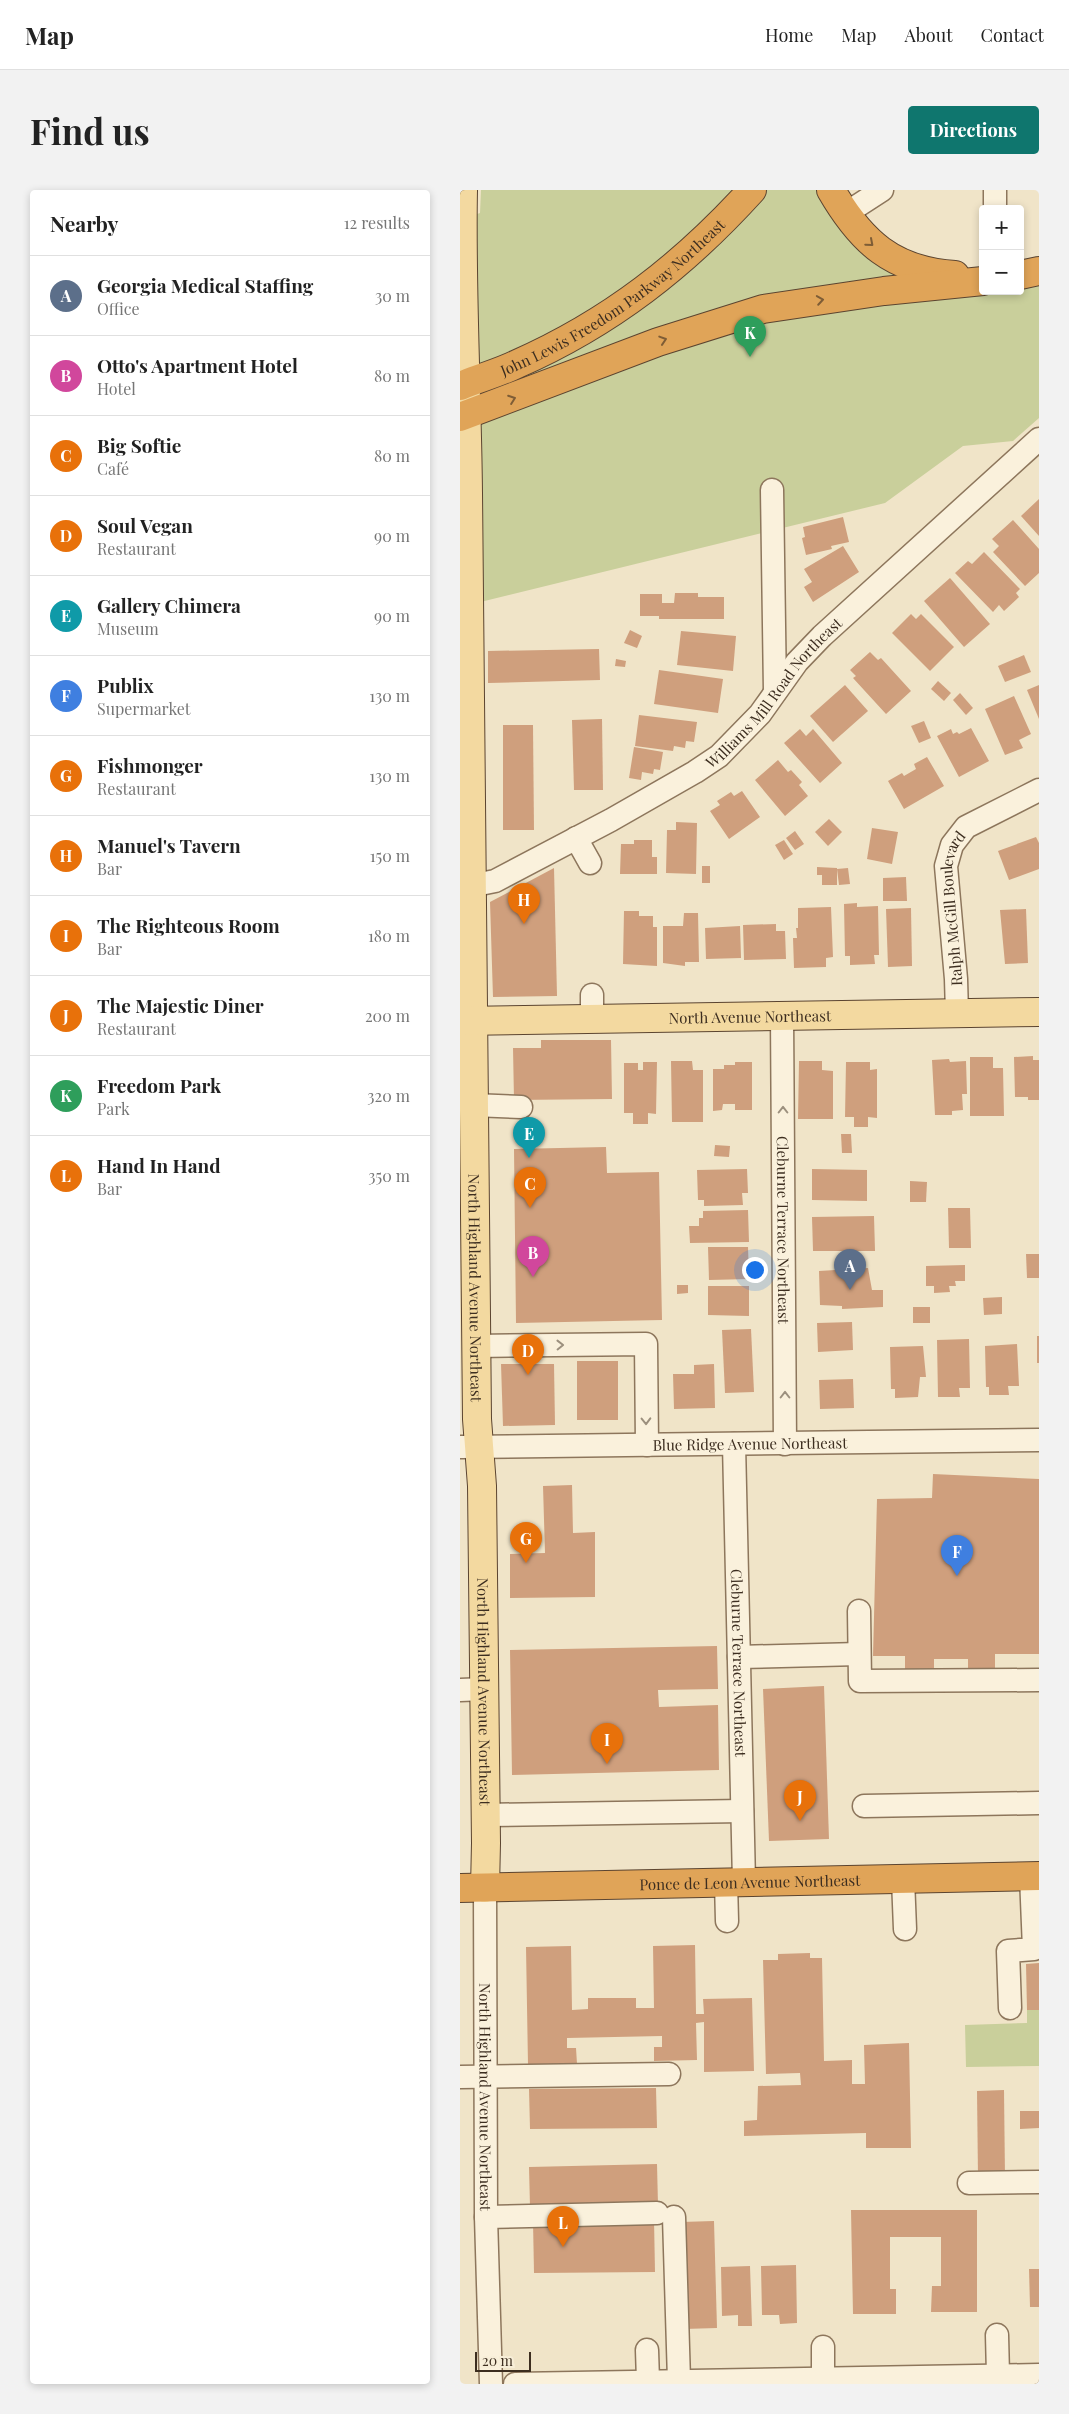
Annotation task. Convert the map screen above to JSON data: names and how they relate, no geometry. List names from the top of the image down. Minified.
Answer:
{"streets":{"highway":["John Lewis Freedom Parkway Northeast","Ponce de Leon Avenue Northeast"],"main road":["North Avenue Northeast","North Highland Avenue Northeast"],"street":["Williams Mill Road Northeast","Ralph McGill Boulevard","Cleburne Terrace Northeast","Blue Ridge Avenue Northeast"]},"crossings":[["John Lewis Freedom Parkway Northeast","North Highland Avenue Northeast"],["Williams Mill Road Northeast","North Highland Avenue Northeast"],["Ralph McGill Boulevard","North Avenue Northeast"],["North Avenue Northeast","Cleburne Terrace Northeast"],["North Avenue Northeast","North Highland Avenue Northeast"],["Cleburne Terrace Northeast","Blue Ridge Avenue Northeast"],["Cleburne Terrace Northeast","Ponce de Leon Avenue Northeast"],["North Highland Avenue Northeast","Blue Ridge Avenue Northeast"],["North Highland Avenue Northeast","Ponce de Leon Avenue Northeast"]],"one_way":["Cleburne Terrace Northeast"],"scale_bar":"20 m","page":{"header":"Map","nav":["Home","Map","About","Contact"],"buttons":"Directions","title":"Find us","heading":["Nearby","12 results"],"map_buttons":["+","−"],"list":[{"mark":"A","name":"Georgia Medical Staffing","note":"Office","value":"30 m"},{"mark":"B","name":"Otto's Apartment Hotel","note":"Hotel","value":"80 m"},{"mark":"C","name":"Big Softie","note":"Café","value":"80 m"},{"mark":"D","name":"Soul Vegan","note":"Restaurant","value":"90 m"},{"mark":"E","name":"Gallery Chimera","note":"Museum","value":"90 m"},{"mark":"F","name":"Publix","note":"Supermarket","value":"130 m"},{"mark":"G","name":"Fishmonger","note":"Restaurant","value":"130 m"},{"mark":"H","name":"Manuel's Tavern","note":"Bar","value":"150 m"},{"mark":"I","name":"The Righteous Room","note":"Bar","value":"180 m"},{"mark":"J","name":"The Majestic Diner","note":"Restaurant","value":"200 m"},{"mark":"K","name":"Freedom Park","note":"Park","value":"320 m"},{"mark":"L","name":"Hand In Hand","note":"Bar","value":"350 m"}],"pins":["K","H","E","C","B","A","D","G","F","I","J","L"],"scale":"20 m"}}
